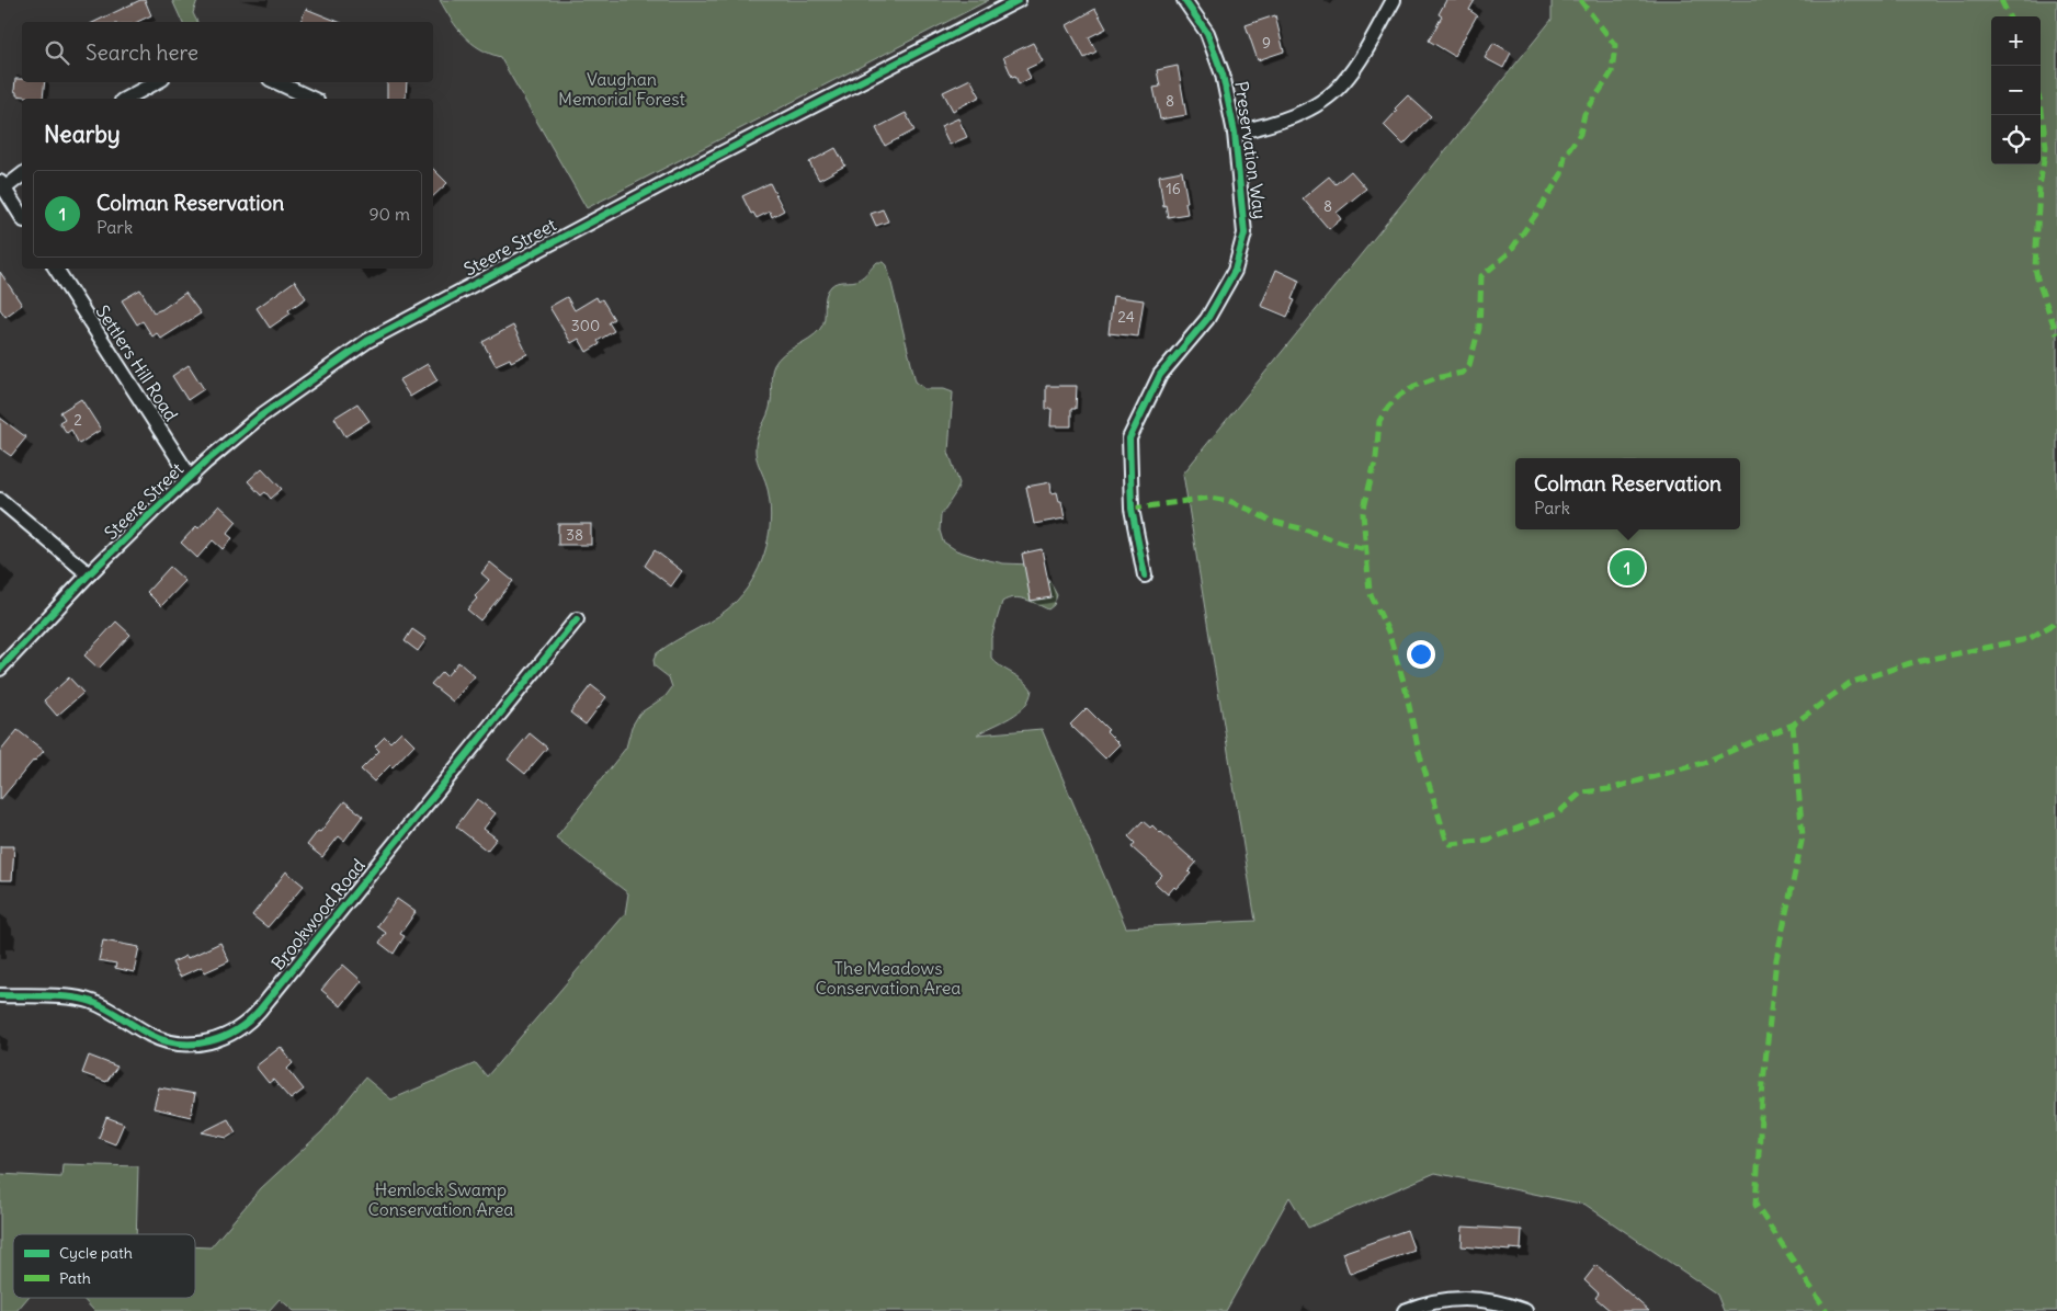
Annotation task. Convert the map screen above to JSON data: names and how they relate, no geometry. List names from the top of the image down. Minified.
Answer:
{"streets":{"street":["Preservation Way","Steere Street","Settlers Hill Road","Brookwood Road"]},"crossings":[["Steere Street","Settlers Hill Road"]],"parks":["Vaughan Memorial Forest","The Meadows Conservation Area","Hemlock Swamp Conservation Area"],"house_numbers":["9","8","16","8","24","300","2","38"],"legend":["Cycle path","Path"],"page":{"map_buttons":["+","−"],"search":"Search here","heading":"Nearby","list":[{"mark":"1","name":"Colman Reservation","note":"Park","value":"90 m"}],"popup":["Colman Reservation","Park"],"pins":"1"}}
